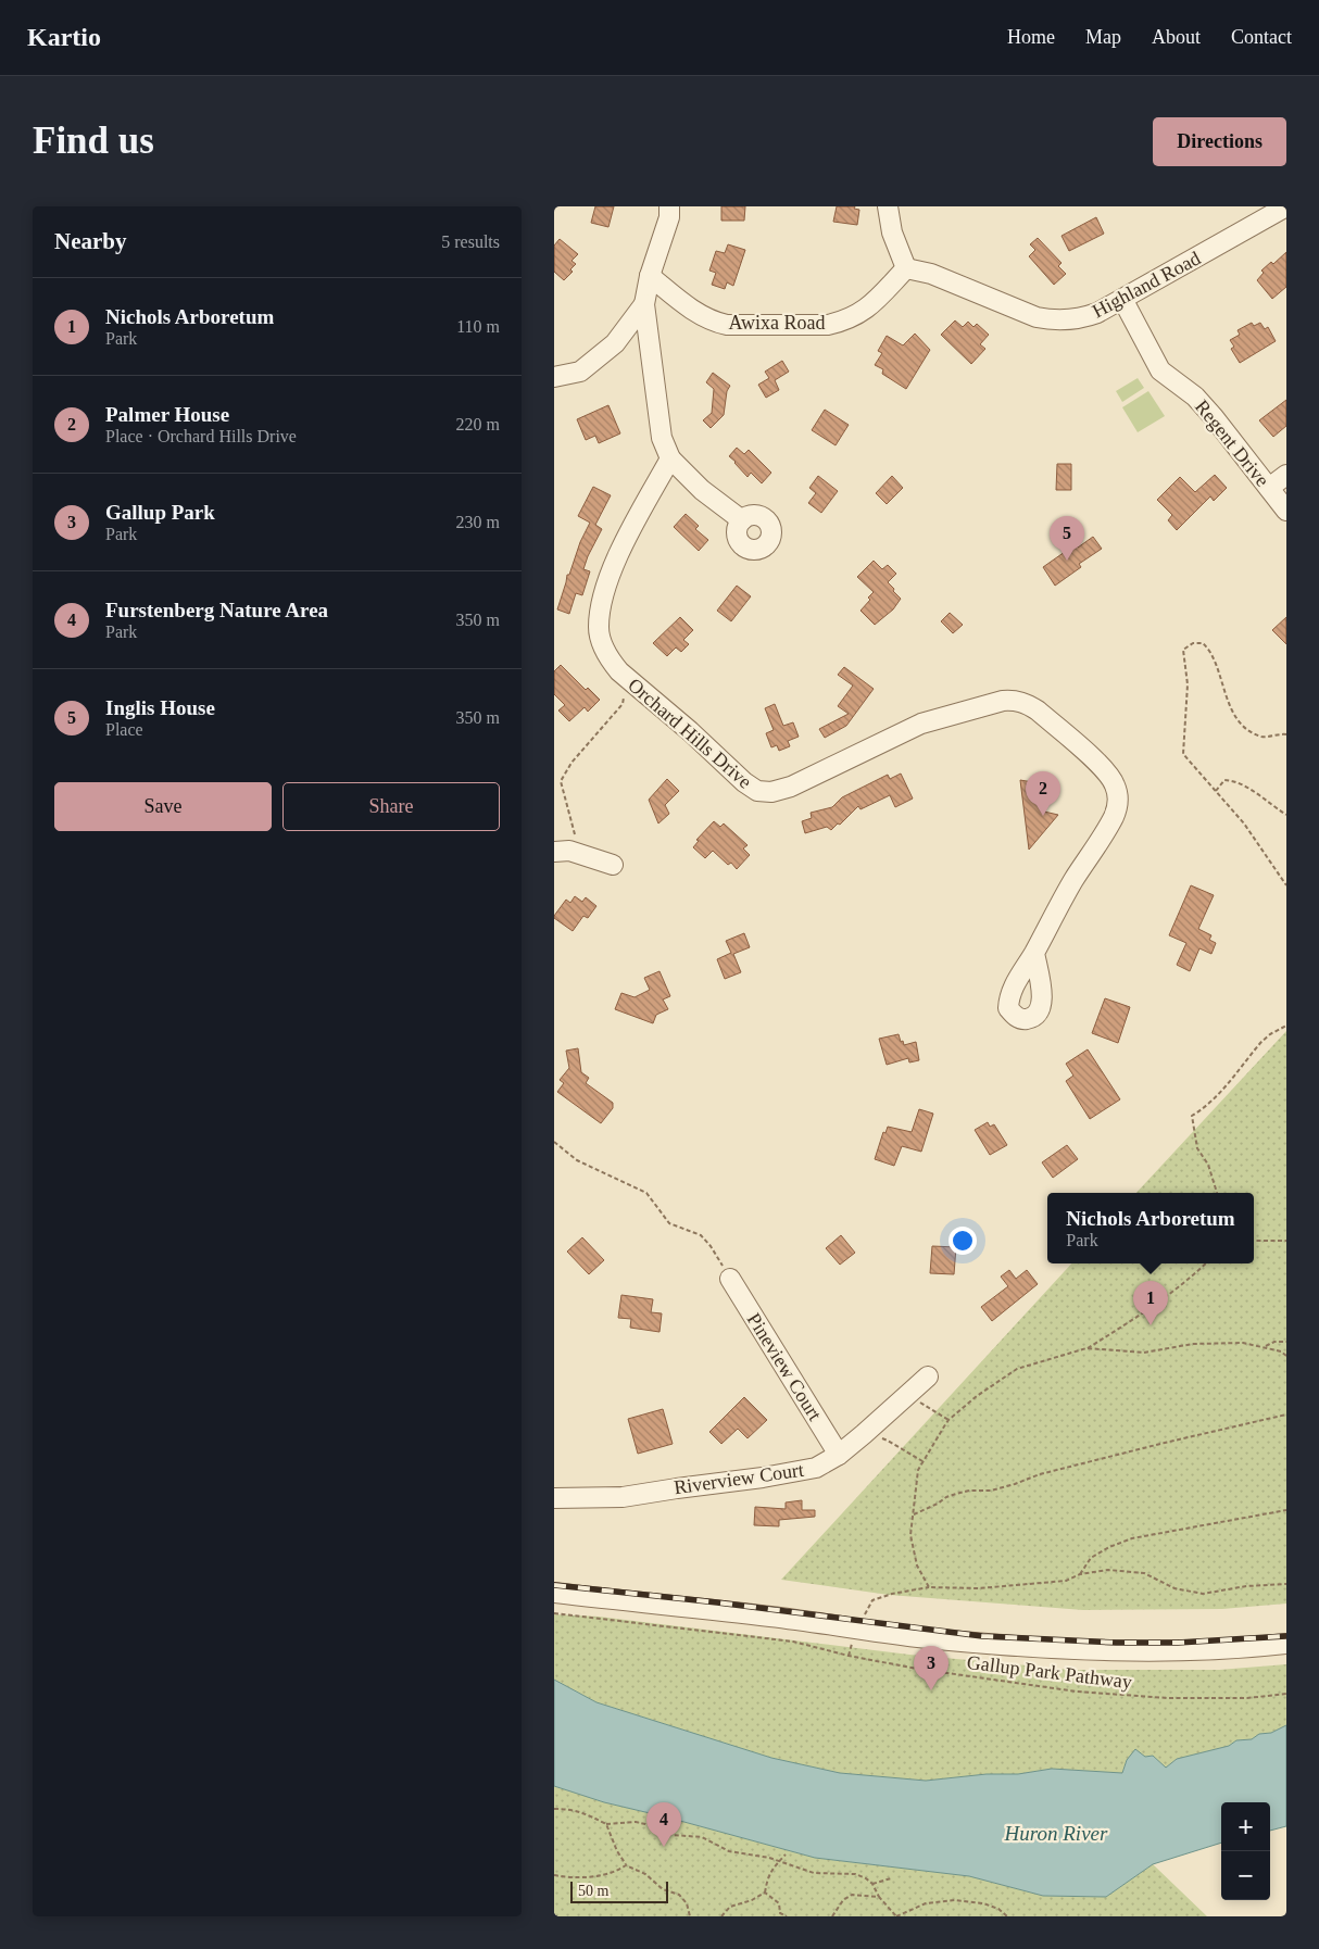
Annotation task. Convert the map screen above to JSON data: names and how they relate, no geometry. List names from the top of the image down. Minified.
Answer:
{"streets":{"street":["Highland Road","Awixa Road","Regent Drive","Orchard Hills Drive","Pineview Court","Riverview Court"],"path":["Gallup Park Pathway"]},"crossings":[["Highland Road","Awixa Road"],["Highland Road","Regent Drive"],["Pineview Court","Riverview Court"]],"water":["Huron River"],"scale_bar":"50 m","page":{"header":"Kartio","nav":["Home","Map","About","Contact"],"buttons":["Directions",["Save","Share"]],"title":"Find us","heading":["Nearby","5 results"],"list":[{"mark":"1","name":"Nichols Arboretum","note":"Park","value":"110 m"},{"mark":"2","name":"Palmer House","note":"Place · Orchard Hills Drive","value":"220 m"},{"mark":"3","name":"Gallup Park","note":"Park","value":"230 m"},{"mark":"4","name":"Furstenberg Nature Area","note":"Park","value":"350 m"},{"mark":"5","name":"Inglis House","note":"Place","value":"350 m"}],"pins":["5","2","1","3","4"],"popup":["Nichols Arboretum","Park"],"map_buttons":["+","−"],"scale":"50 m"}}
